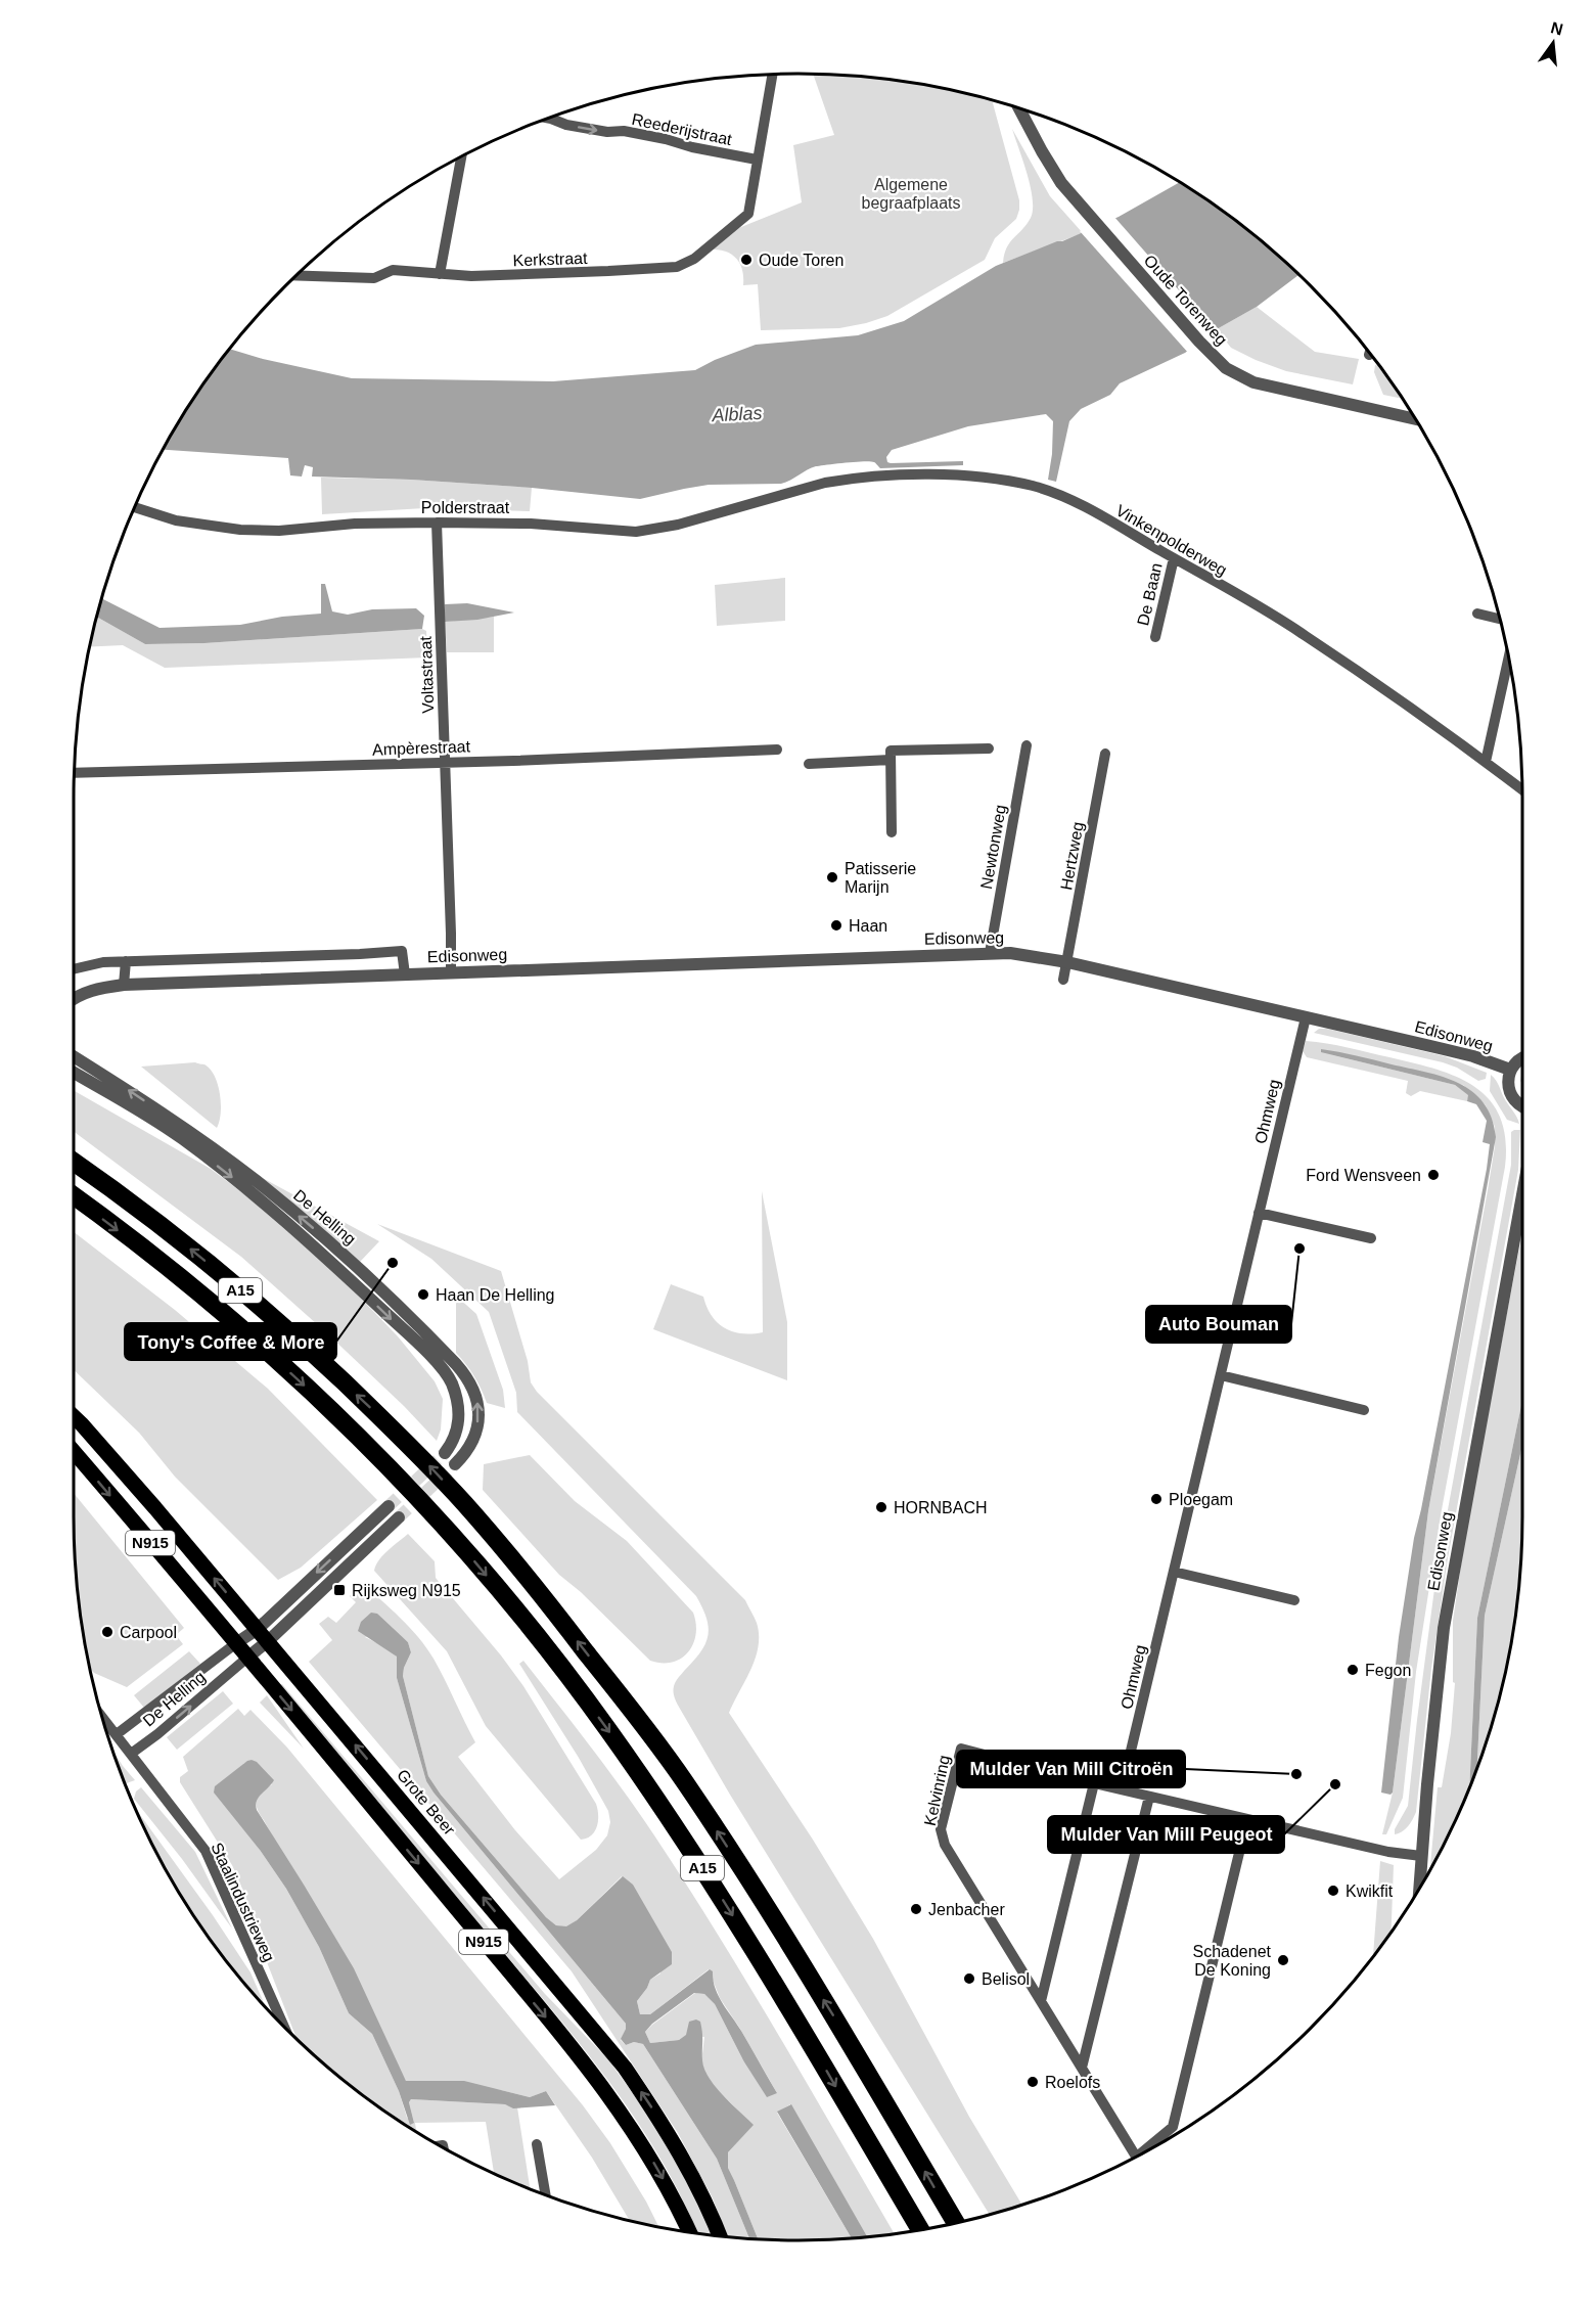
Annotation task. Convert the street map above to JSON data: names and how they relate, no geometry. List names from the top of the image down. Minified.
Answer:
{"streets":{"highway":["A15"],"main road":["N915","Grote Beer"],"street":["Reederijstraat","Kerkstraat","Oude Torenweg","Polderstraat","Vinkenpolderweg","De Baan","Voltastraat","Ampèrestraat","Newtonweg","Hertzweg","Edisonweg","Ohmweg","De Helling","Kelvinring","Staalindustrieweg"]},"crossings":[["Reederijstraat","Kerkstraat"],["Polderstraat","Vinkenpolderweg"],["Polderstraat","Voltastraat"],["Vinkenpolderweg","De Baan"],["Voltastraat","Ampèrestraat"],["Voltastraat","Edisonweg"],["Newtonweg","Edisonweg"],["Hertzweg","Edisonweg"],["Edisonweg","Ohmweg"],["Edisonweg","Kelvinring"],["Ohmweg","Kelvinring"],["De Helling","N915"],["De Helling","Grote Beer"],["De Helling","Staalindustrieweg"]],"one_way":["Reederijstraat"],"water":["Alblas"],"parks":["Algemene begraafplaats"],"places":{"other":["Oude Toren","Patisserie Marijn","Haan","Ford Wensveen","Auto Bouman","Tony's Coffee & More","Haan De Helling","Ploegam","HORNBACH","Carpool","Fegon","Mulder Van Mill Citroën","Mulder Van Mill Peugeot","Kwikfit","Jenbacher","Schadenet De Koning","Belisol","Roelofs"],"transit":["Rijksweg N915"]},"north":"top"}
